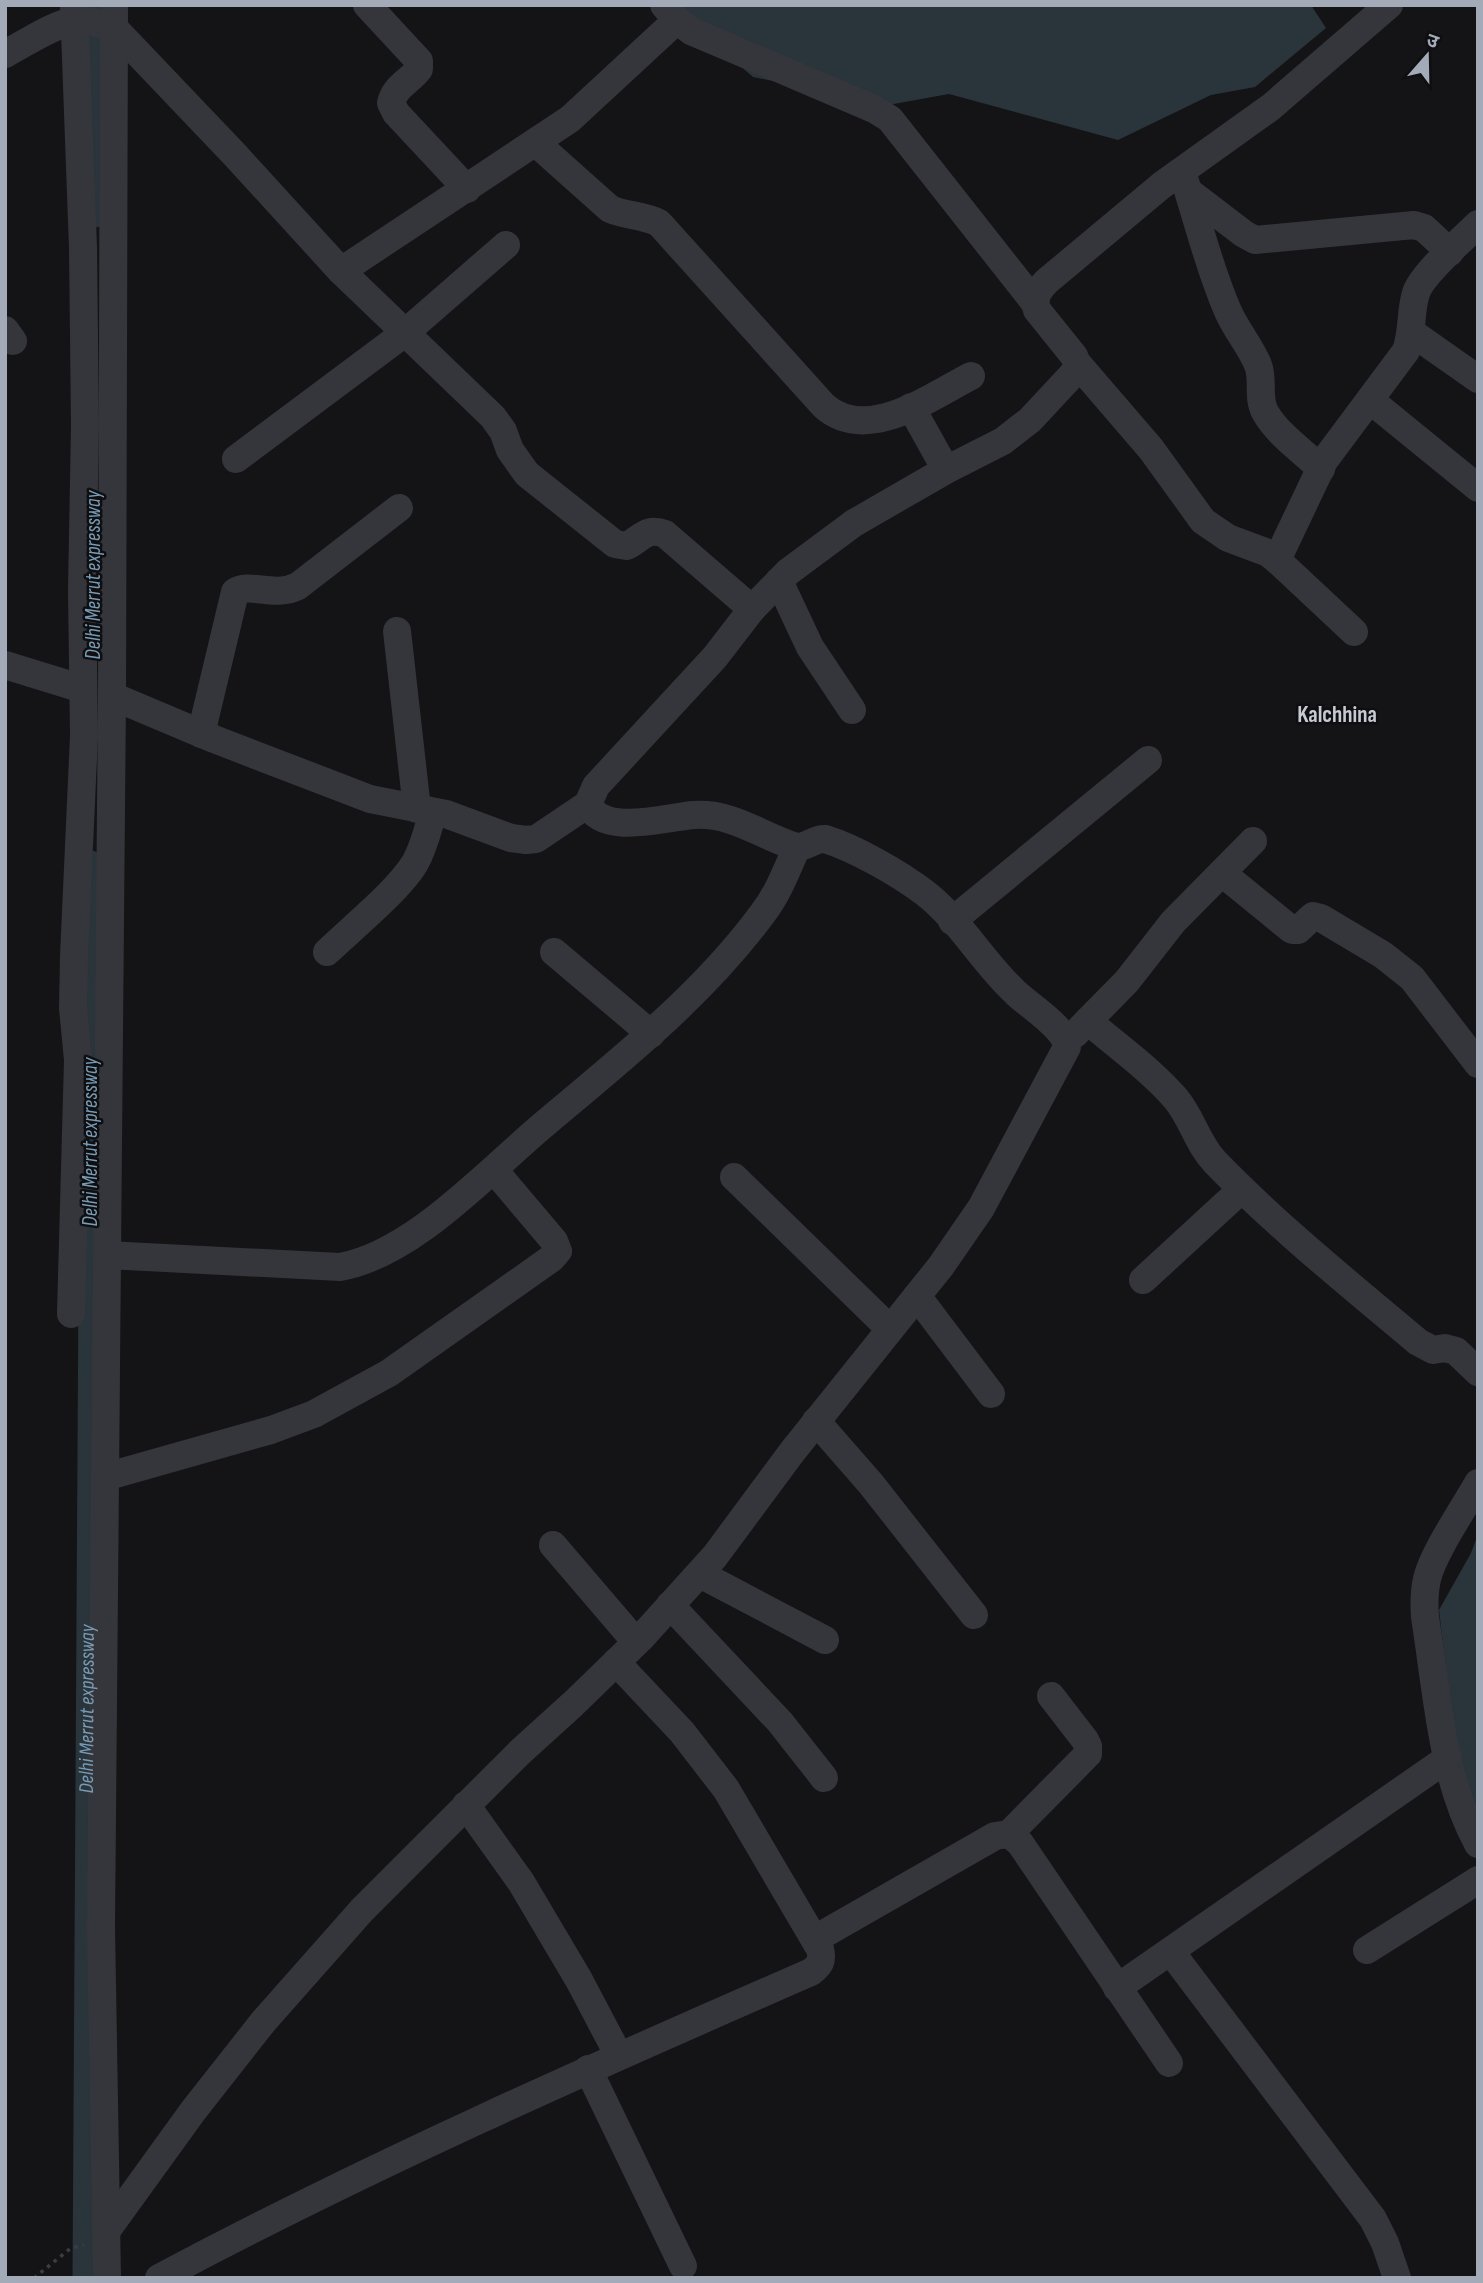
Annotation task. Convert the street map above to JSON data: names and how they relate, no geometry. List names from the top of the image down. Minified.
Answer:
{"districts":["Kalchhina"],"water":["Delhi Merrut expressway"],"north":"top"}
